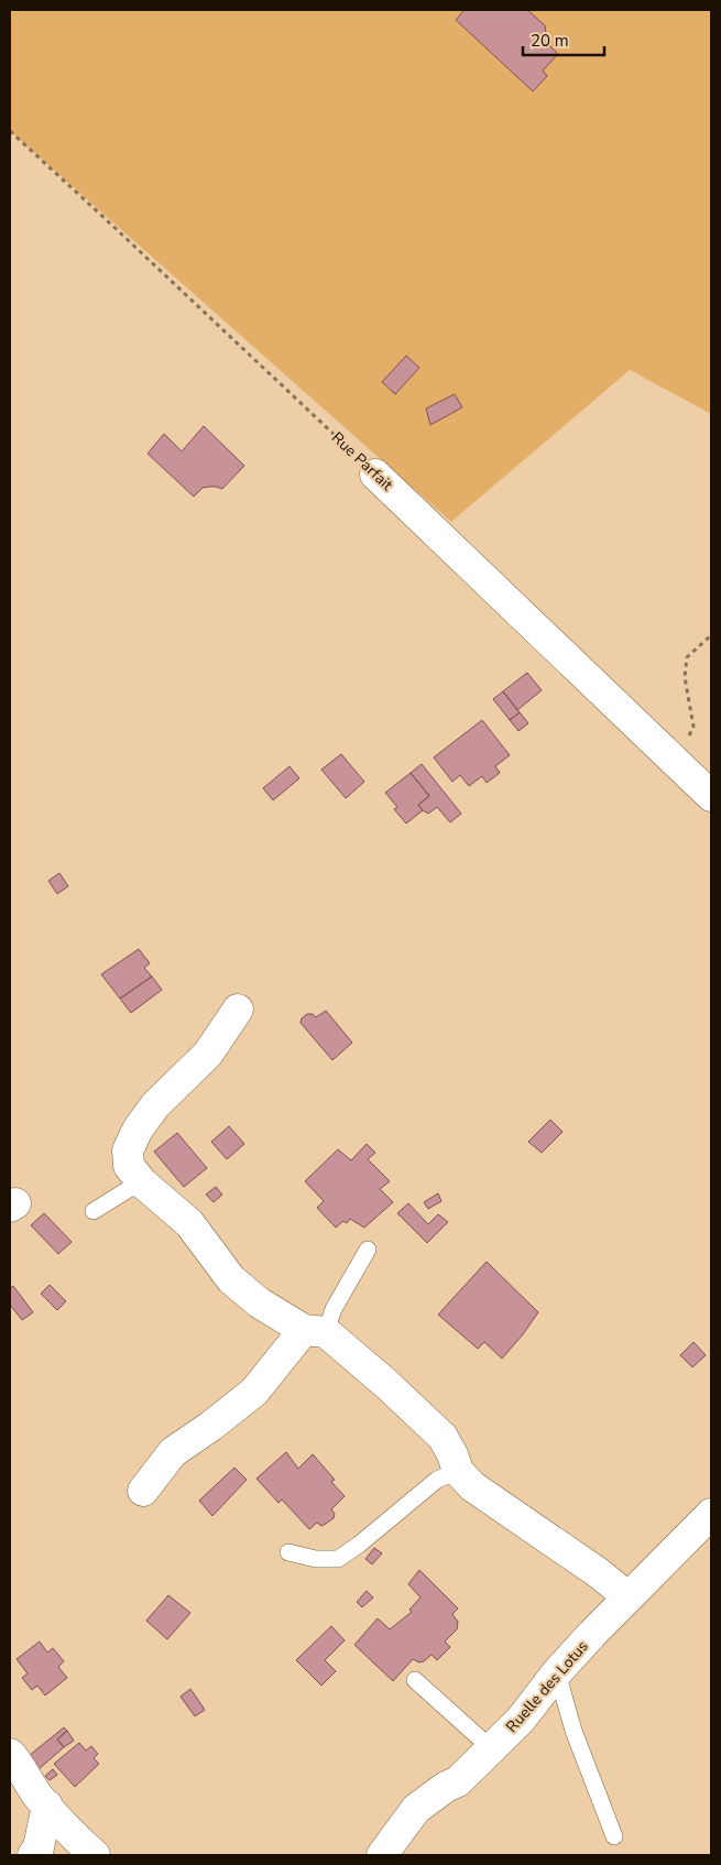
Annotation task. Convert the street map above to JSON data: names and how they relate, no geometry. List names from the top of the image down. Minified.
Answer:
{"streets":{"street":["Rue Parfait","Ruelle des Lotus"]},"scale_bar":"20 m"}
